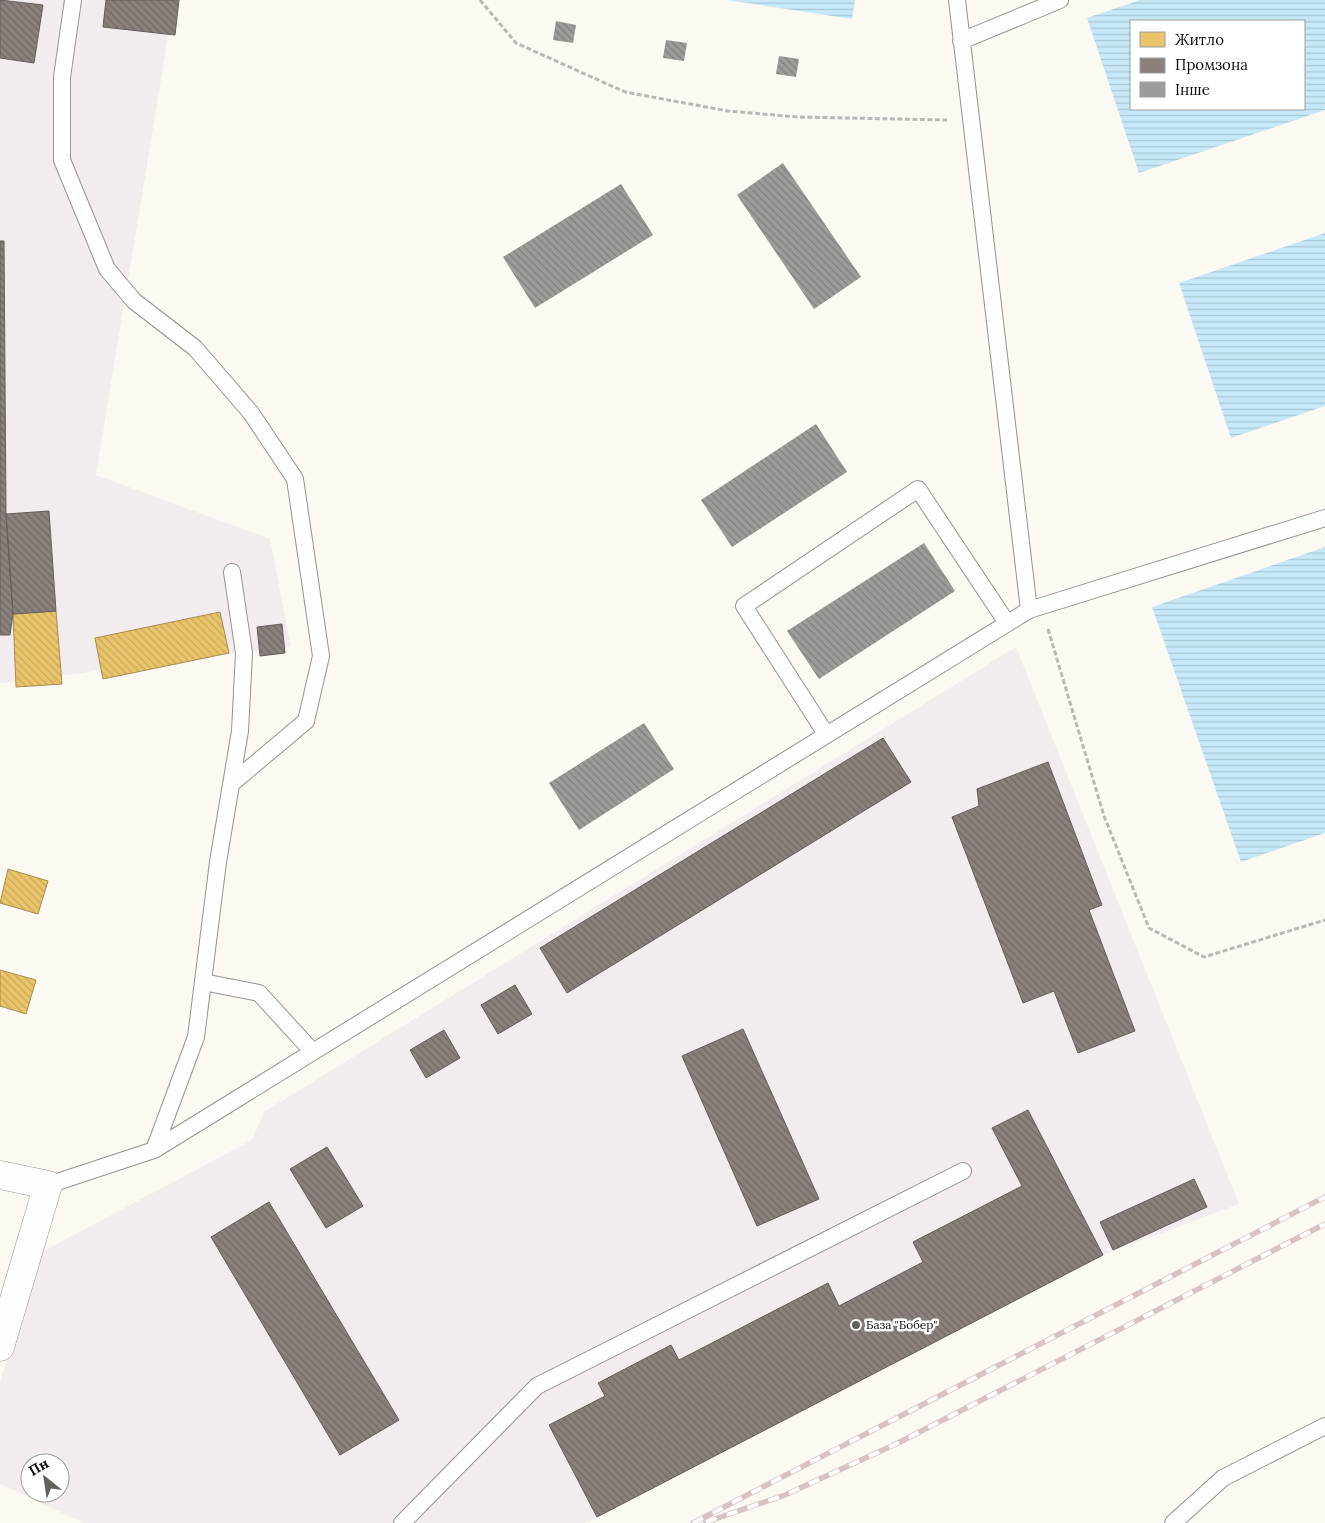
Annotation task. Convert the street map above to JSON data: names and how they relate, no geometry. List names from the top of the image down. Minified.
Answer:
{"places":["База \"Бобер\""],"legend":["Житло","Промзона","Інше"],"north":"top left"}
